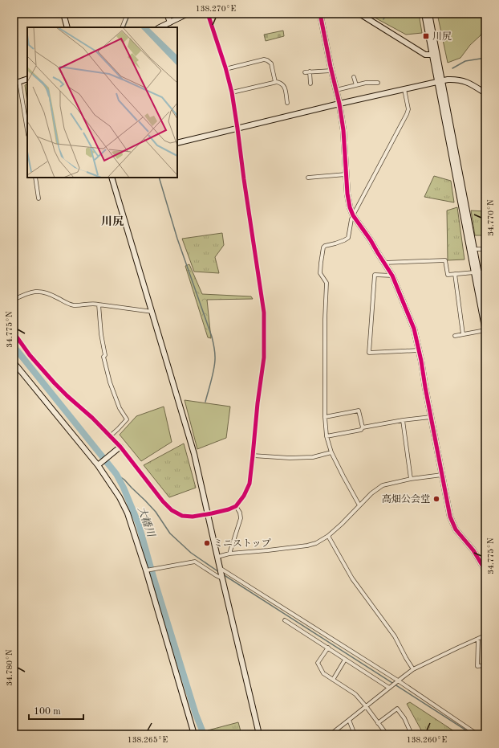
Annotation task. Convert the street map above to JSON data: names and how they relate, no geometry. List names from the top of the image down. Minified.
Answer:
{"districts":["川尻"],"water":["大幡川"],"places":{"transit":["川尻"],"other":["高畑公会堂","ミニストップ"]},"scale_bar":"100 m","coordinates":["138.270°E","34.770°N","34.775°N","34.780°N","138.265°E","138.260°E"]}
